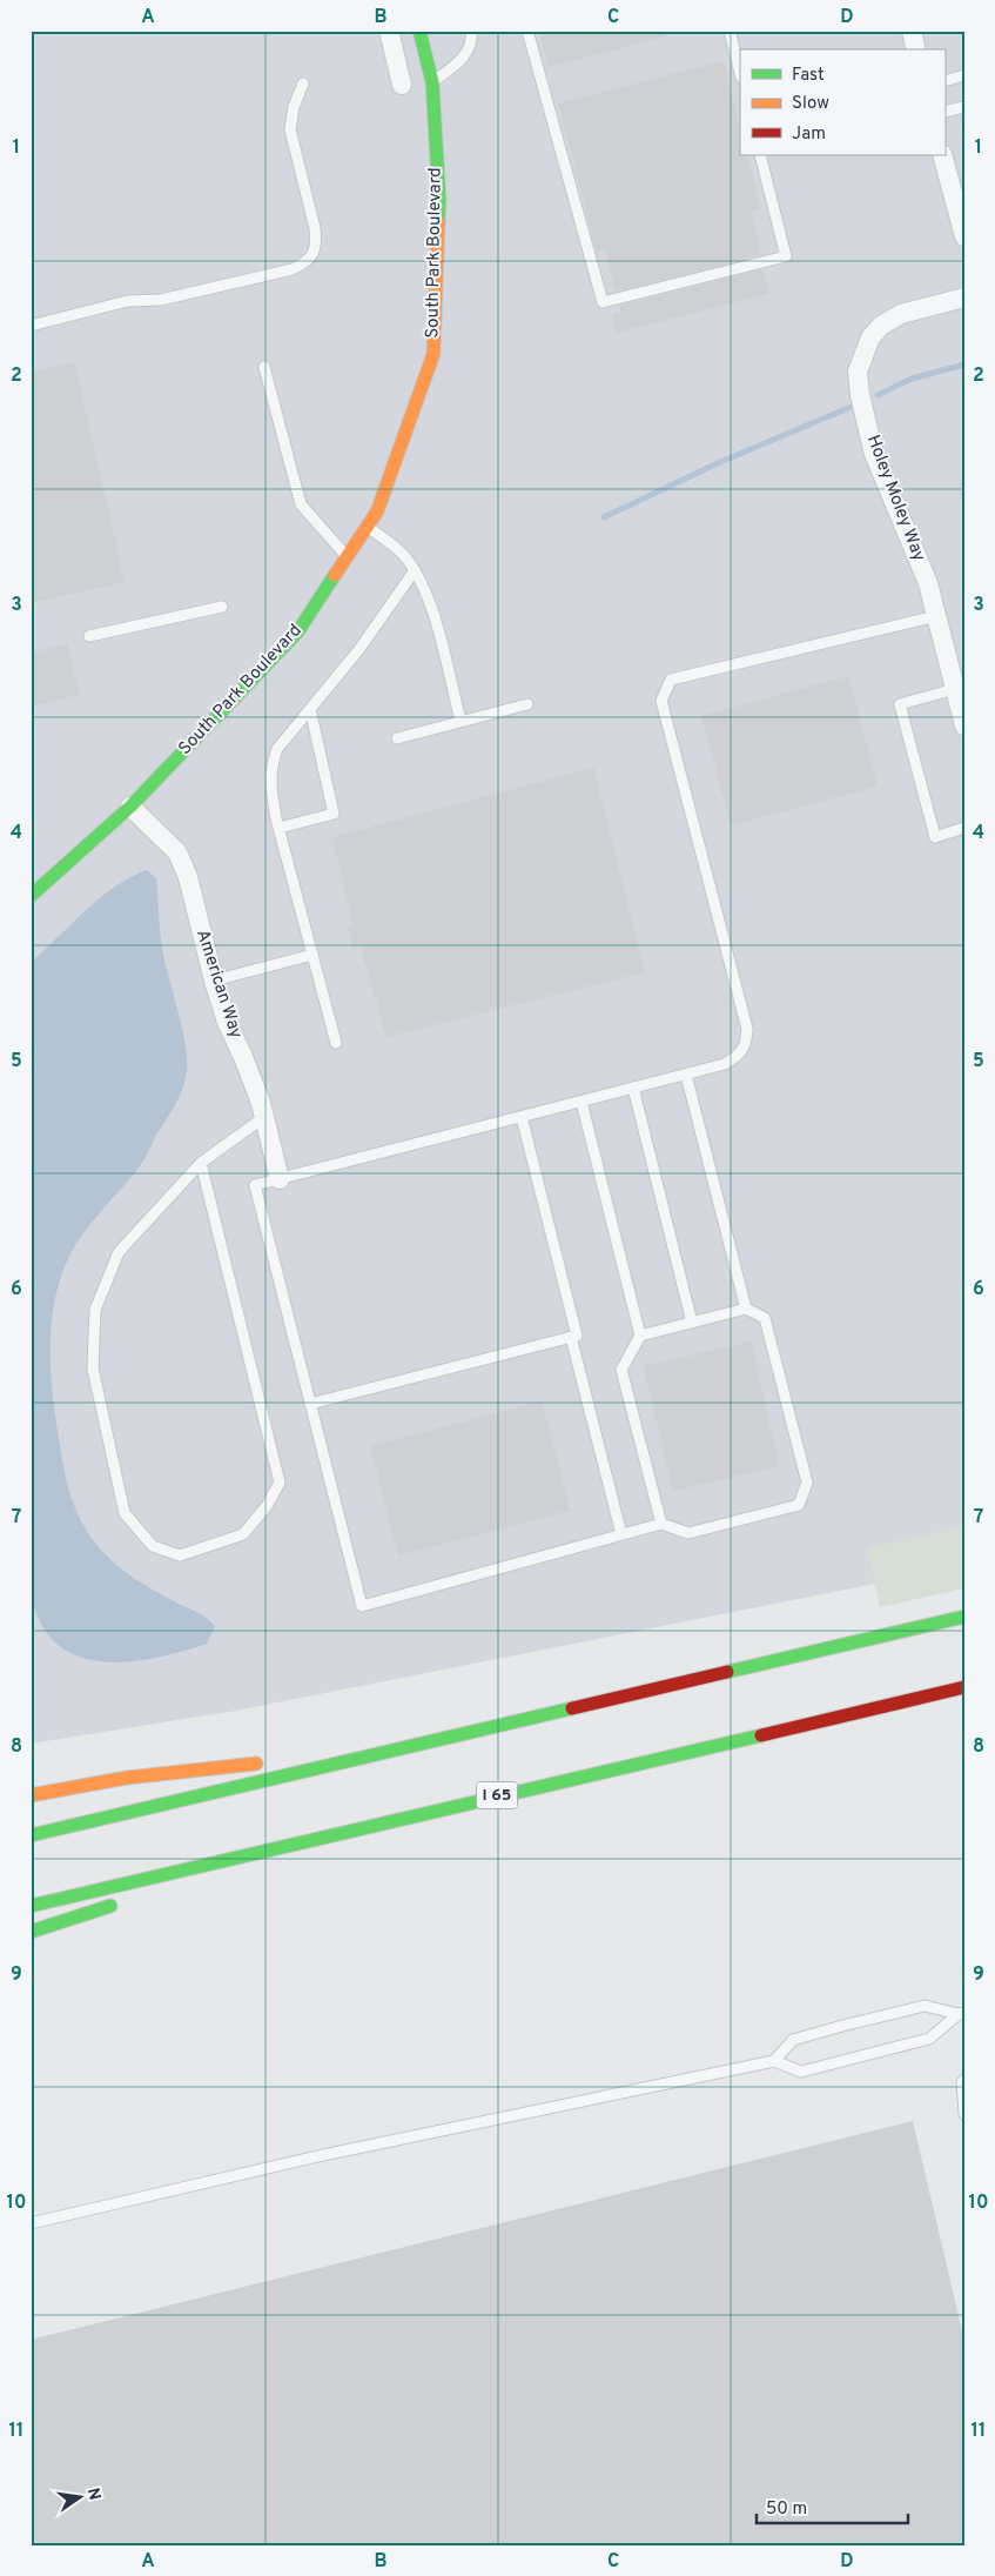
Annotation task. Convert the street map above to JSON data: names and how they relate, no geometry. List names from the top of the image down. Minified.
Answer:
{"streets":{"main road":["South Park Boulevard","I 65"],"street":["Holey Moley Way","American Way"]},"crossings":[["South Park Boulevard","American Way"]],"legend":["Fast","Slow","Jam"],"scale_bar":"50 m","north":"right","grid":{"columns":["A","B","C","D"],"rows":["1","2","3","4","5","6","7","8","9","10","11"]}}
